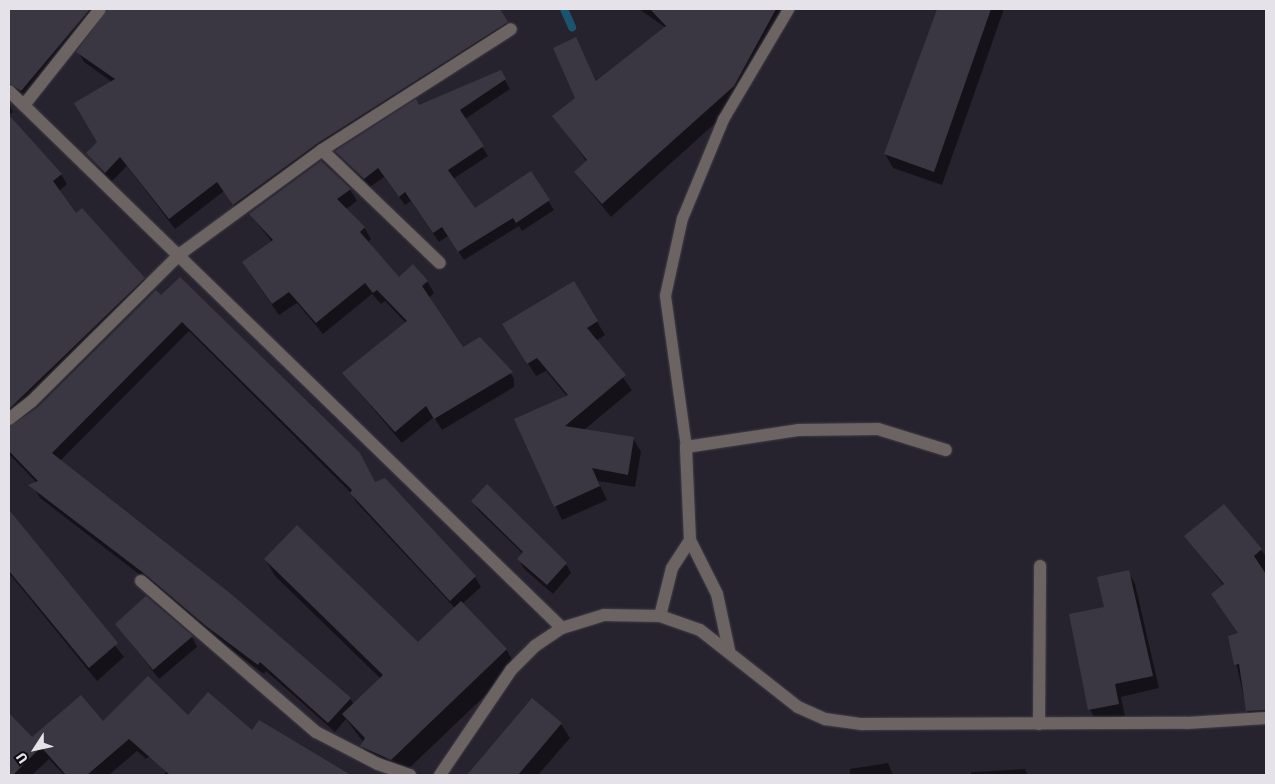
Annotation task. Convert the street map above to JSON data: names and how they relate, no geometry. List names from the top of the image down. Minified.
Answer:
{"north":"bottom left"}
